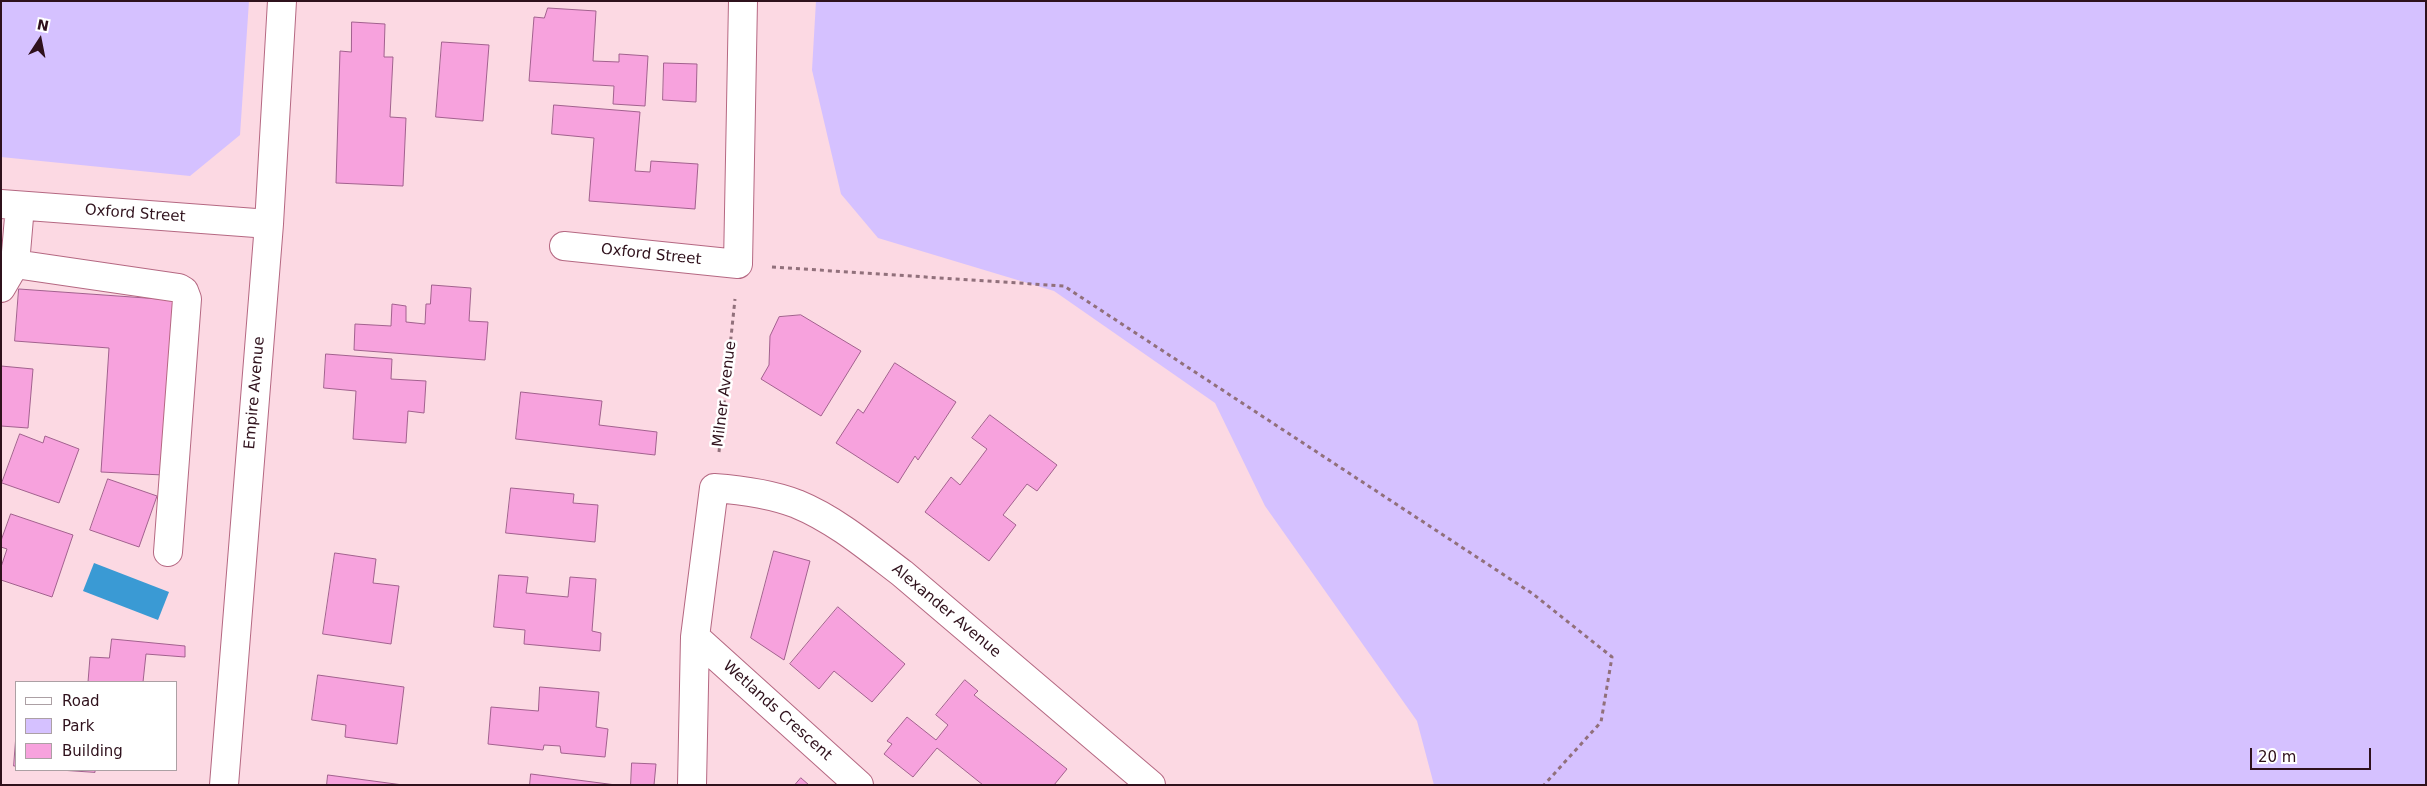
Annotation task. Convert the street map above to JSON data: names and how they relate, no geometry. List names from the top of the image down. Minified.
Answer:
{"streets":{"street":["Oxford Street","Empire Avenue","Alexander Avenue","Wetlands Crescent"],"path":["Milner Avenue"]},"crossings":[["Oxford Street","Empire Avenue"],["Oxford Street","Milner Avenue"],["Milner Avenue","Alexander Avenue"]],"legend":["Road","Park","Building"],"scale_bar":"20 m","north":"top"}
